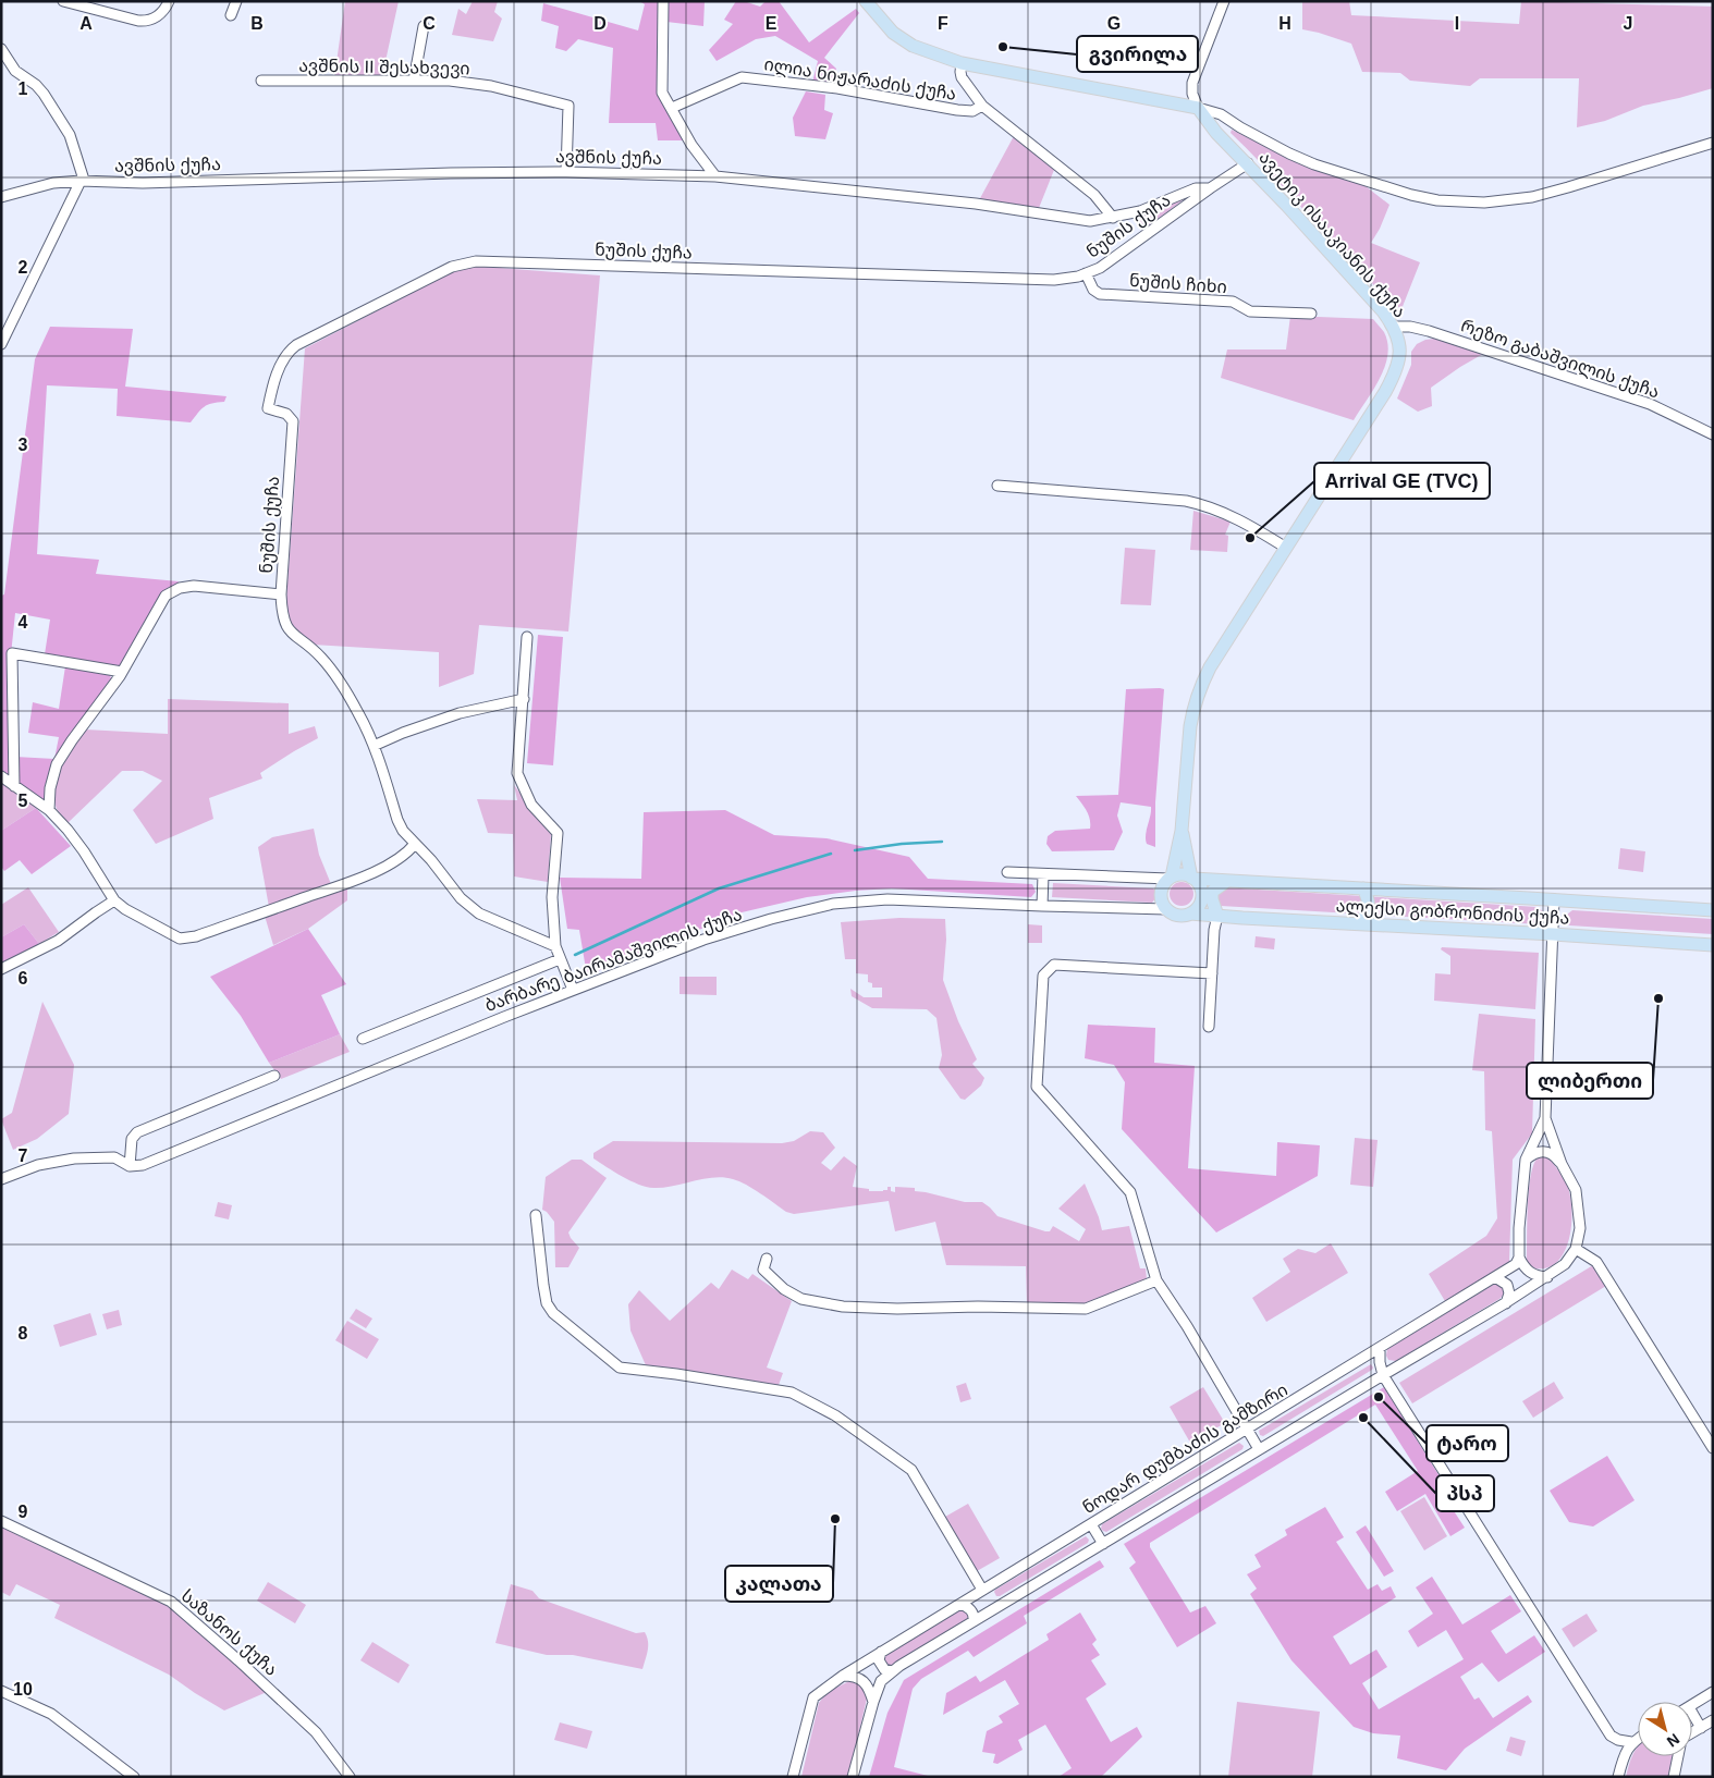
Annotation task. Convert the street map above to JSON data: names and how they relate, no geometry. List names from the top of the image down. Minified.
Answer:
{"streets":{"main road":["ავეტიკ ისააკიანის ქუჩა","ალექსი გობრონიძის ქუჩა"],"street":["ავშნის II შესახვევი","ილია ნიჟარაძის ქუჩა","ავშნის ქუჩა","ნუშის ქუჩა","ნუშის ჩიხი","რეზო გაბაშვილის ქუჩა","ბარბარე ბაირამაშვილის ქუჩა","ნოდარ დუმბაძის გამზირი","საზანოს ქუჩა"]},"crossings":[["ავშნის II შესახვევი","ავშნის ქუჩა"],["ავშნის ქუჩა","ნუშის ქუჩა"],["ნუშის ქუჩა","ავეტიკ ისააკიანის ქუჩა"],["ნუშის ქუჩა","ნუშის ჩიხი"],["ავეტიკ ისააკიანის ქუჩა","რეზო გაბაშვილის ქუჩა"],["ავეტიკ ისააკიანის ქუჩა","ალექსი გობრონიძის ქუჩა"],["ავეტიკ ისააკიანის ქუჩა","ბარბარე ბაირამაშვილის ქუჩა"],["ალექსი გობრონიძის ქუჩა","ბარბარე ბაირამაშვილის ქუჩა"]],"places":["გვირილა","Arrival GE (TVC)","ლიბერთი","ტარო","პსპ","კალათა"],"north":"bottom right","grid":{"columns":["A","B","C","D","E","F","G","H","I","J"],"rows":["1","2","3","4","5","6","7","8","9","10"]}}
